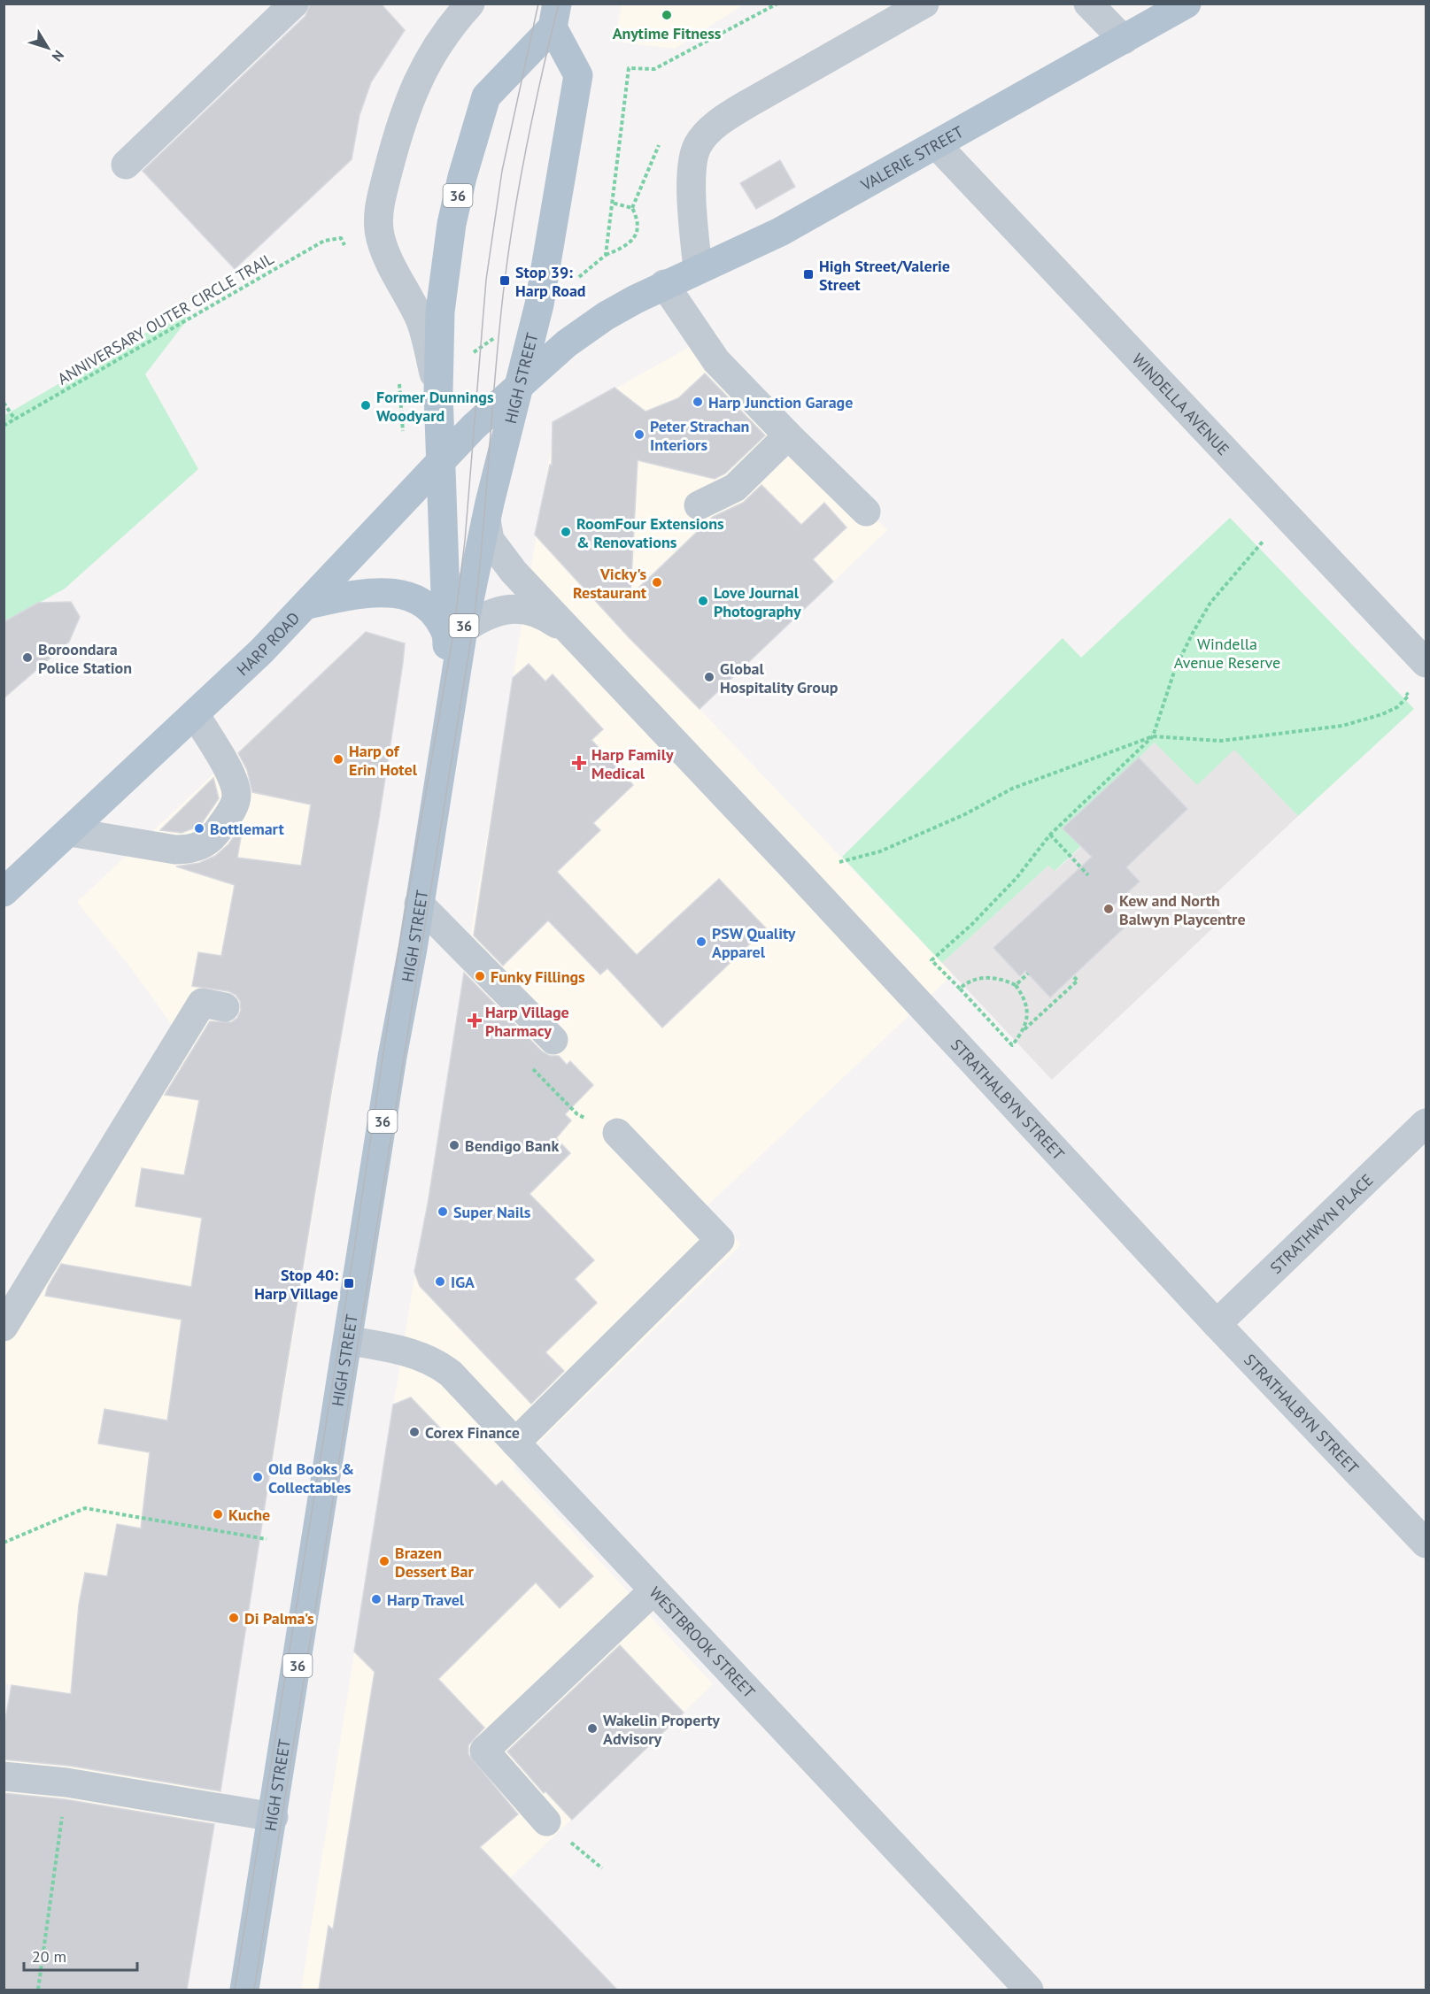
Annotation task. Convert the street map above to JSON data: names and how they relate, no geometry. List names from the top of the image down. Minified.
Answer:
{"streets":{"main road":["VALERIE STREET","36","HIGH STREET","HARP ROAD"],"street":["WINDELLA AVENUE","STRATHALBYN STREET","STRATHWYN PLACE","WESTBROOK STREET"],"path":["ANNIVERSARY OUTER CIRCLE TRAIL"]},"crossings":[["VALERIE STREET","HIGH STREET"],["VALERIE STREET","WINDELLA AVENUE"],["VALERIE STREET","HARP ROAD"],["HIGH STREET","HARP ROAD"],["HIGH STREET","STRATHALBYN STREET"],["HIGH STREET","WESTBROOK STREET"],["STRATHALBYN STREET","STRATHWYN PLACE"]],"parks":["Windella Avenue Reserve"],"places":{"other":["Anytime Fitness","Harp Junction Garage","Former Dunnings Woodyard","Peter Strachan Interiors","RoomFour Extensions & Renovations","Vicky's Restaurant","Love Journal Photography","Boroondara Police Station","Global Hospitality Group","Harp of Erin Hotel","Bottlemart","Kew and North Balwyn Playcentre","PSW Quality Apparel","Funky Fillings","Bendigo Bank","Super Nails","IGA","Corex Finance","Old Books & Collectables","Kuche","Brazen Dessert Bar","Harp Travel","Di Palma's","Wakelin Property Advisory"],"transit":["High Street/Valerie Street","Stop 39: Harp Road","Stop 40: Harp Village"],"health":["Harp Family Medical","Harp Village Pharmacy"]},"scale_bar":"20 m","north":"bottom right"}
